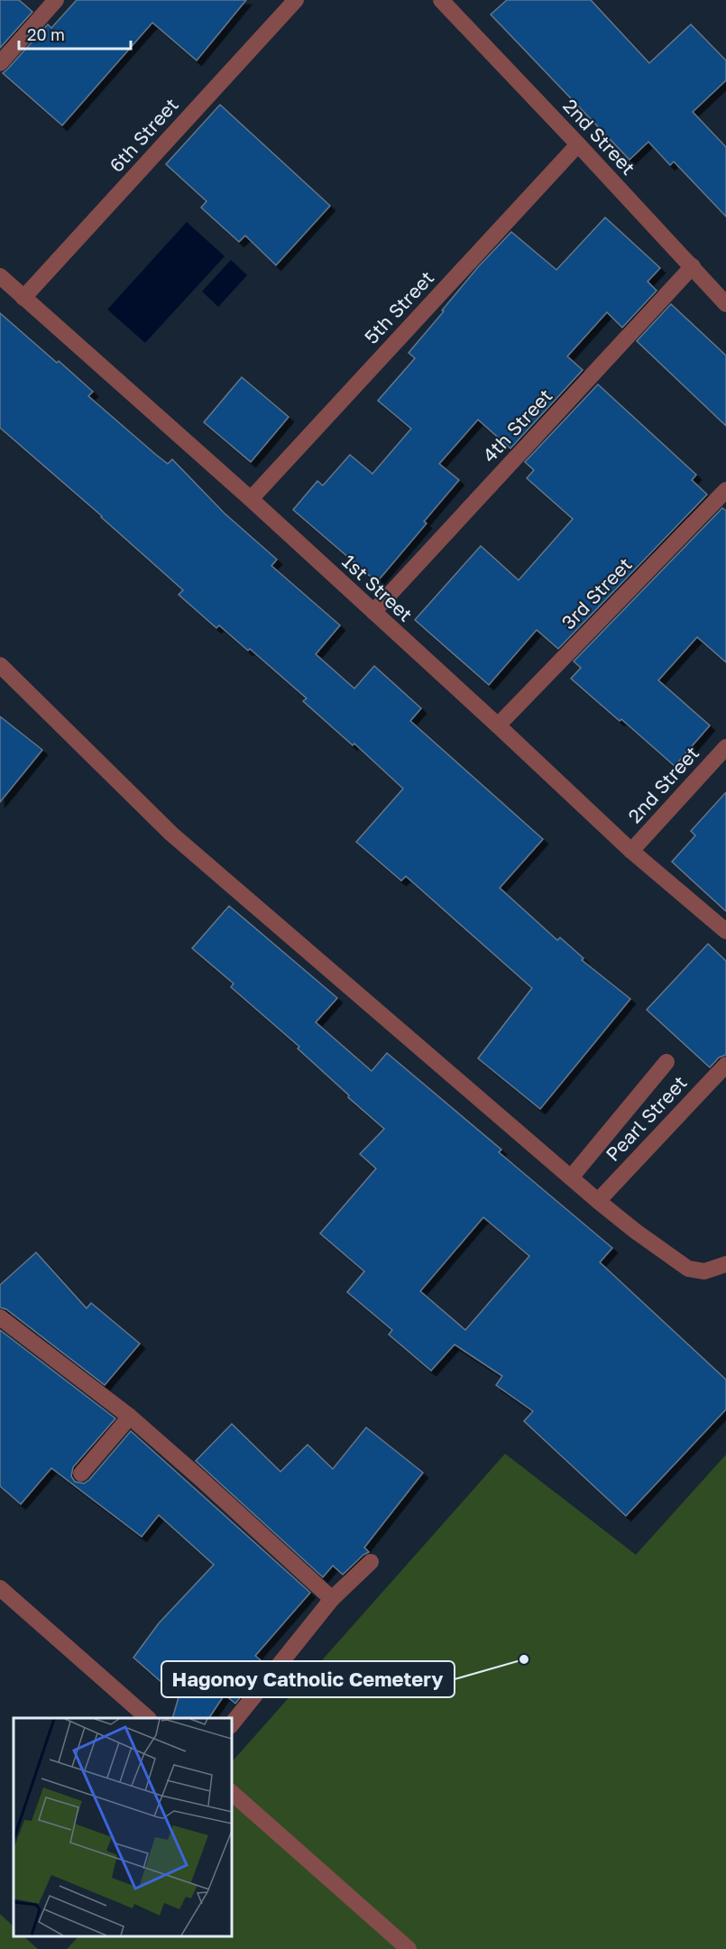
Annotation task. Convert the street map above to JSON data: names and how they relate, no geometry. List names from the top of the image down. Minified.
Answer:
{"streets":{"street":["6th Street","2nd Street","5th Street","4th Street","1st Street","3rd Street","Pearl Street"]},"crossings":[["6th Street","1st Street"],["2nd Street","5th Street"],["2nd Street","4th Street"],["2nd Street","1st Street"],["5th Street","1st Street"],["4th Street","1st Street"],["1st Street","3rd Street"]],"places":["Hagonoy Catholic Cemetery"],"scale_bar":"20 m"}
